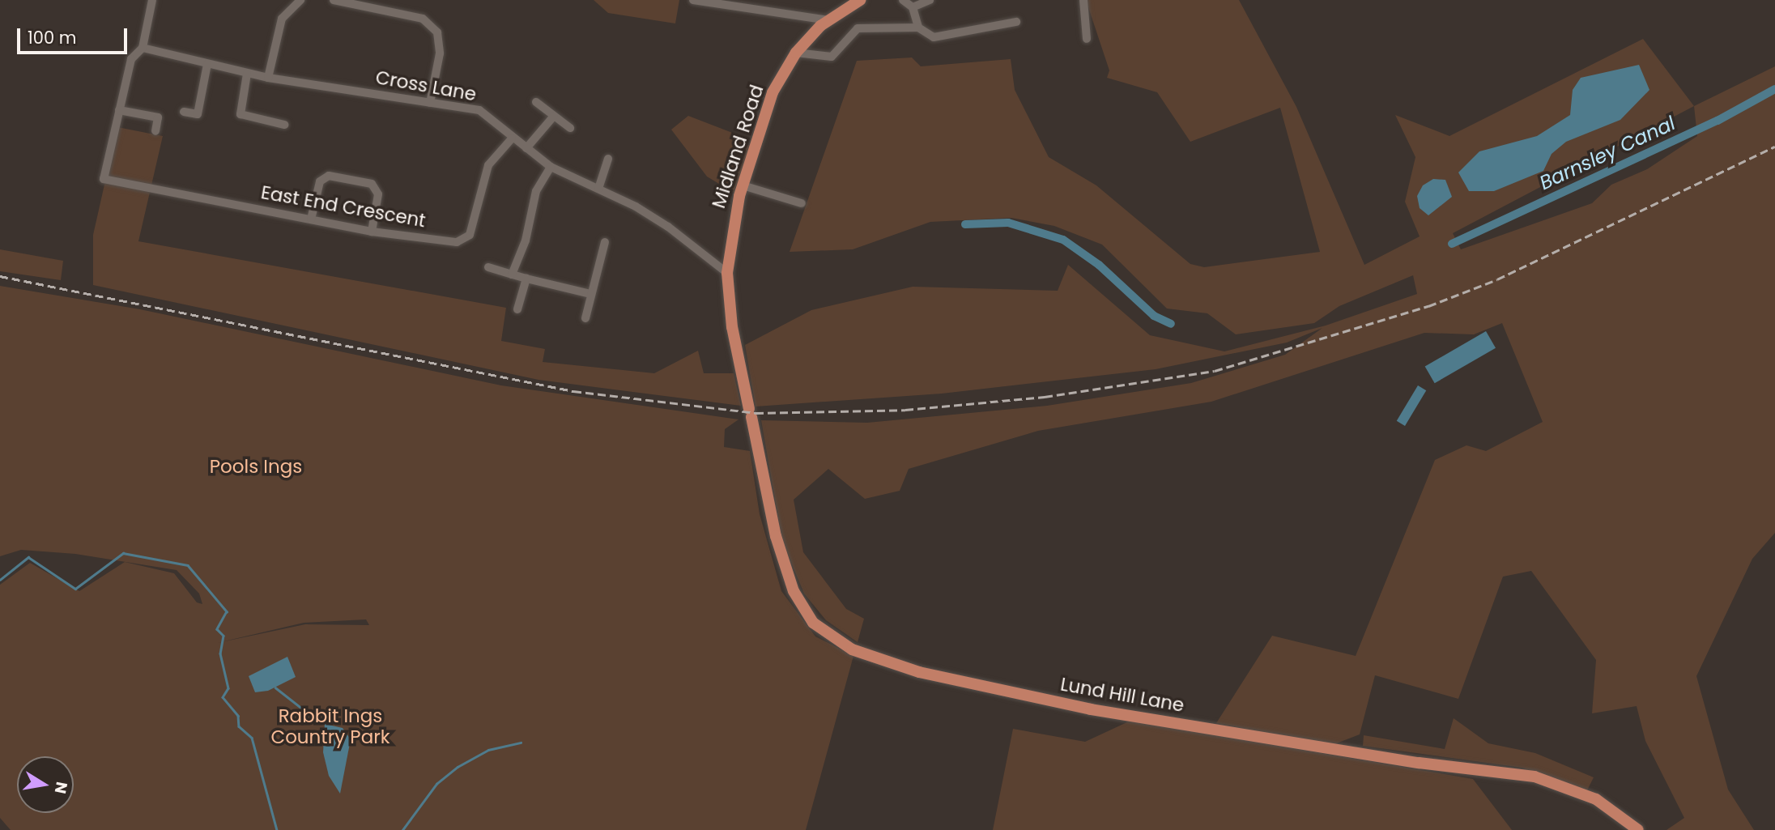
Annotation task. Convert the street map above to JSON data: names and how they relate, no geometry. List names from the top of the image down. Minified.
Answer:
{"streets":{"main road":["Midland Road","Lund Hill Lane"],"street":["Cross Lane","East End Crescent"]},"crossings":[["Cross Lane","Midland Road"],["Cross Lane","East End Crescent"],["Cross Lane","Lund Hill Lane"],["Midland Road","Lund Hill Lane"]],"water":["Barnsley Canal"],"parks":["Pools Ings","Rabbit Ings Country Park"],"scale_bar":"100 m","north":"right"}
